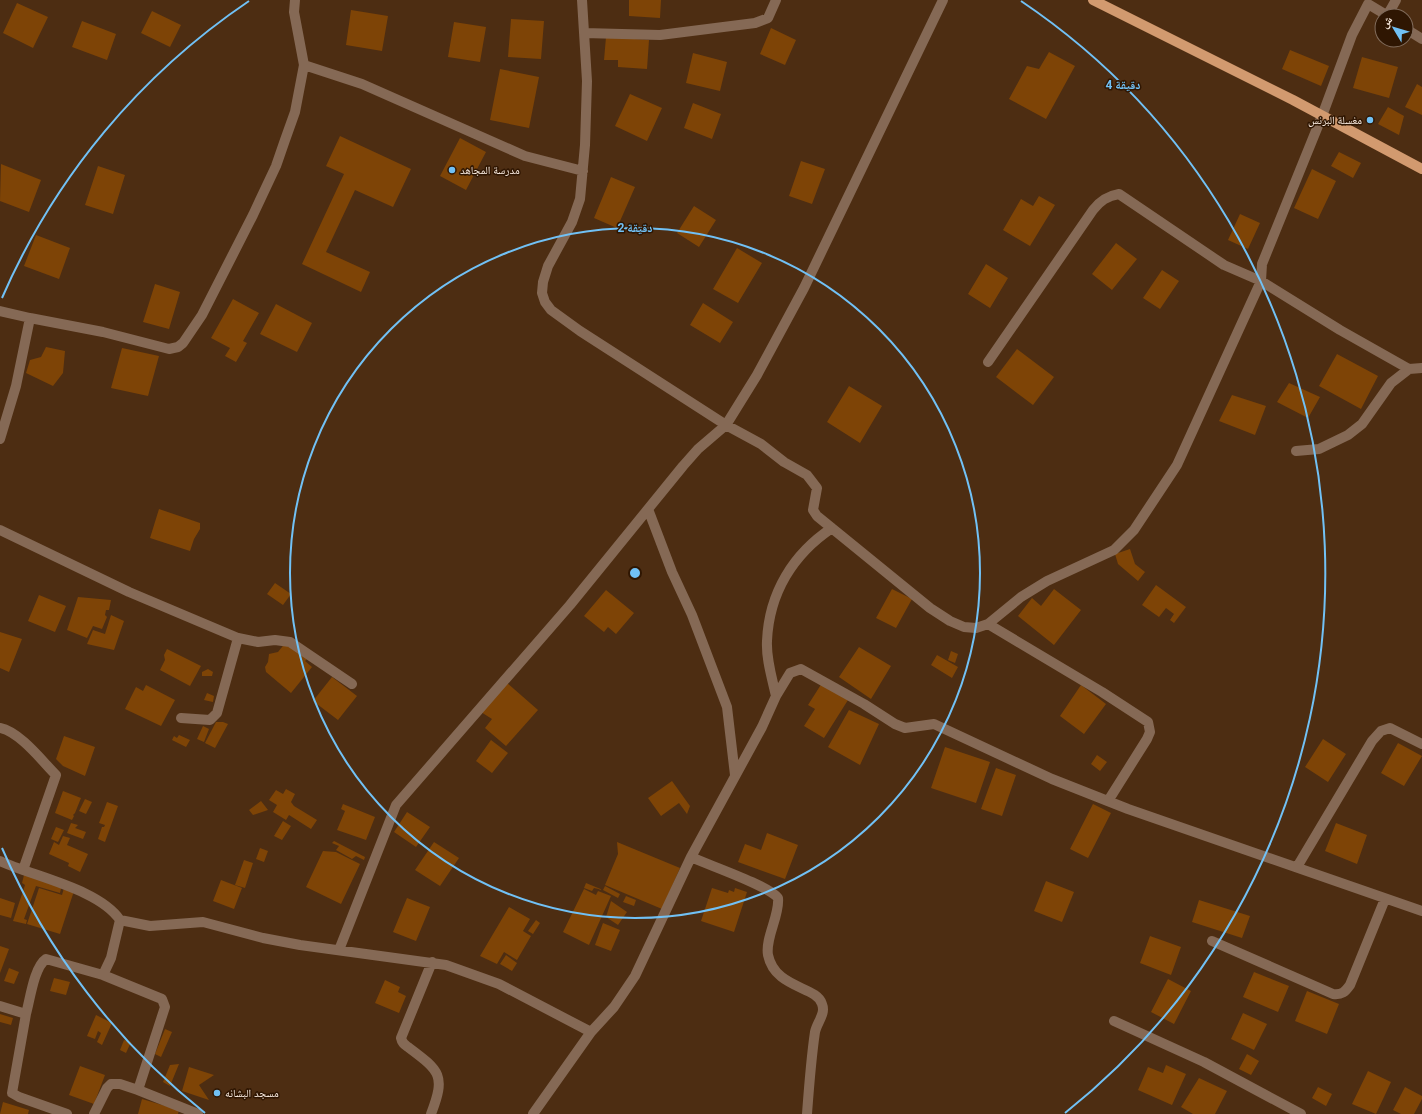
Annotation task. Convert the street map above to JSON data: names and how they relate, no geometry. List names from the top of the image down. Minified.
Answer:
{"places":["مغسلة البرنس","مدرسة المجاهد","مسجد البشانه"],"north":"top left","rings":["4 دقيقة","2 دقيقة"]}
